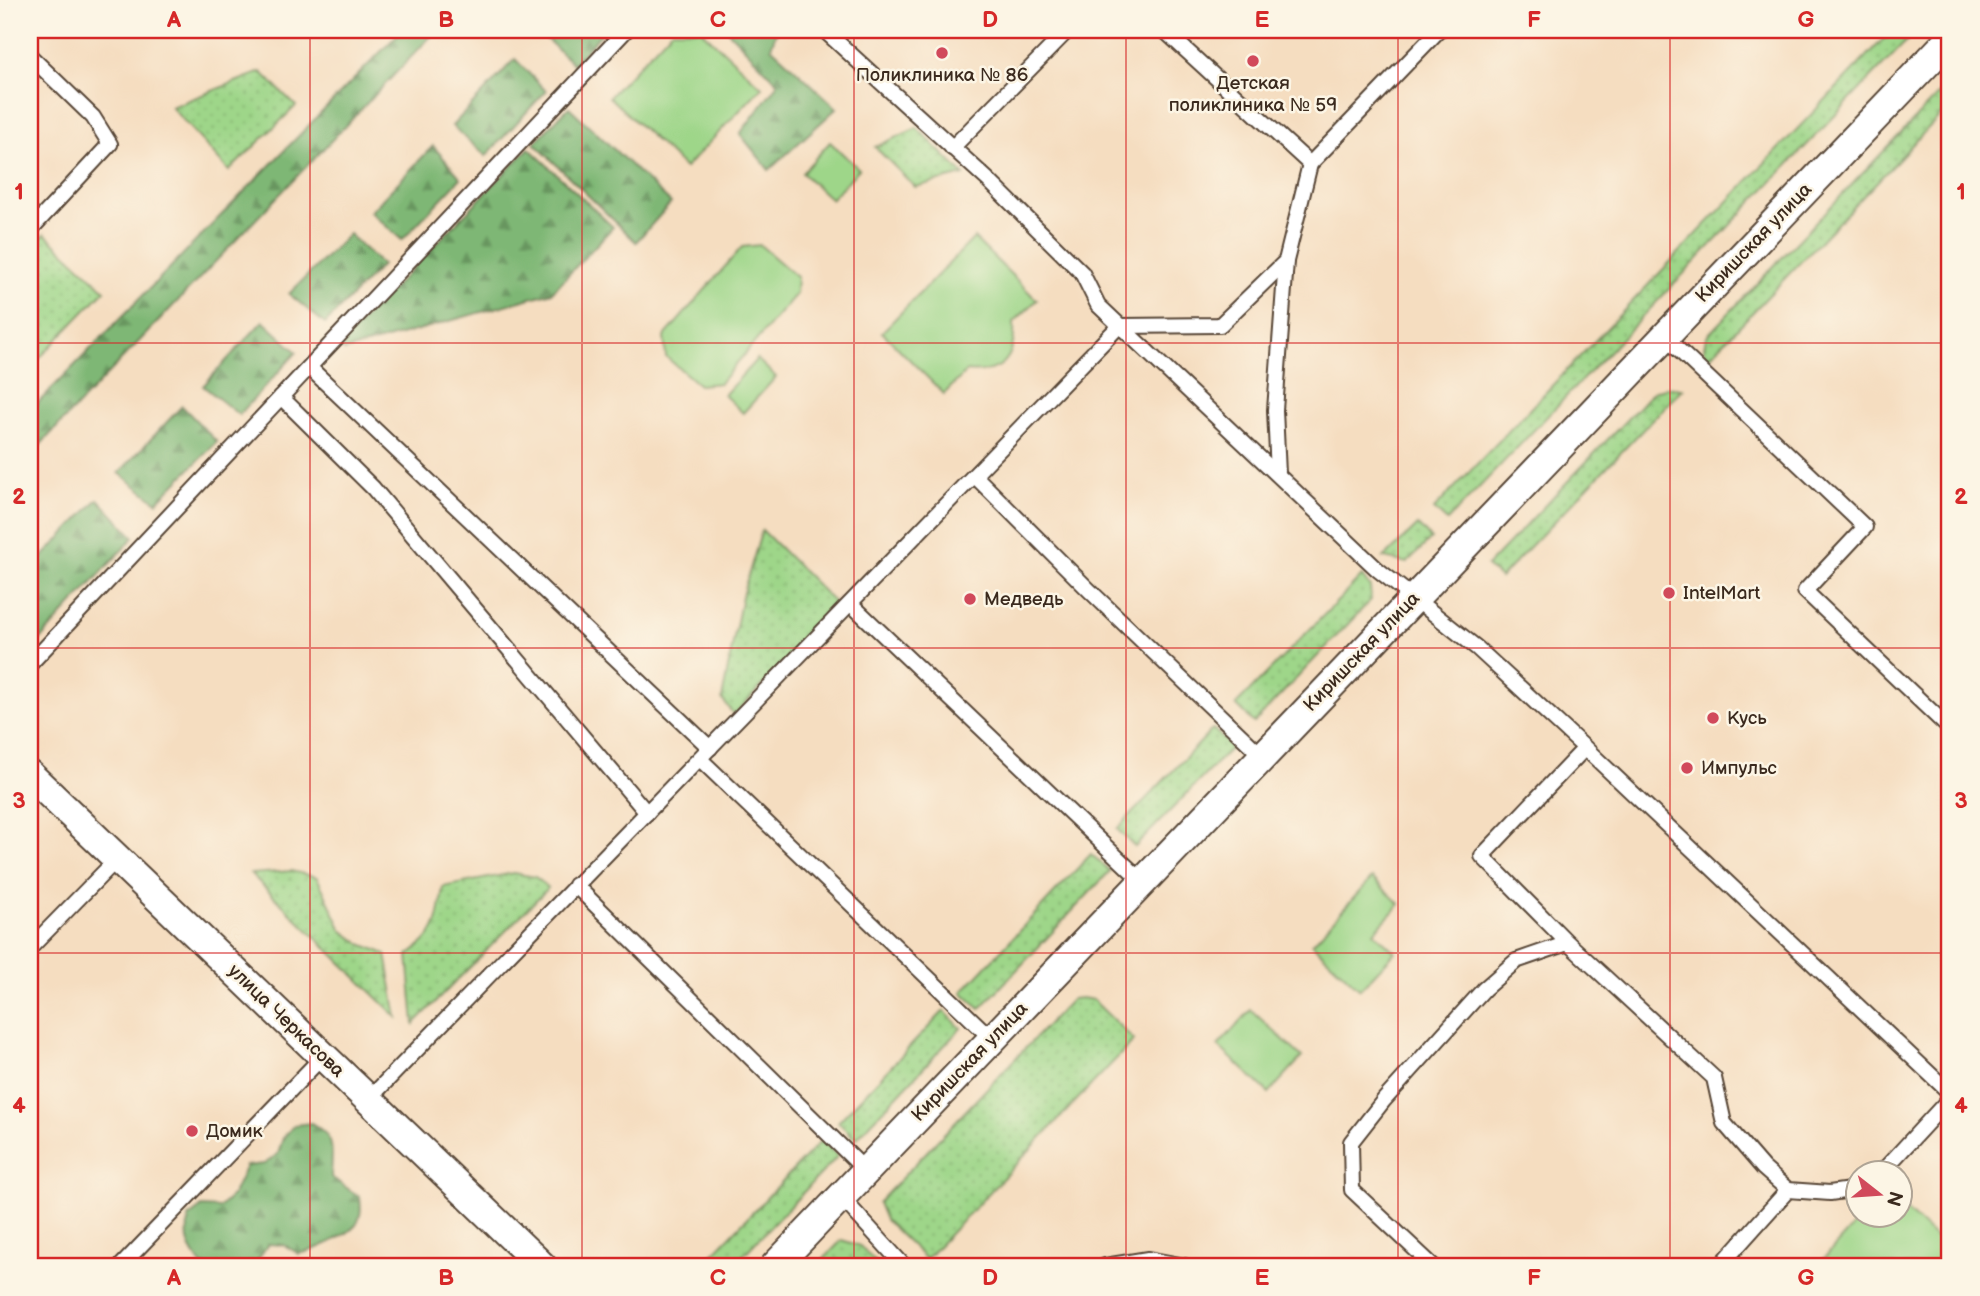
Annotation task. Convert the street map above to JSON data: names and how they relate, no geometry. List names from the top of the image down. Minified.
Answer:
{"streets":{"street":["Киришская улица","улица Черкасова"]},"places":["Поликлиника № 86","Детская поликлиника № 59","IntelMart","Медведь","Кусь","Импульс","Домик"],"north":"right","grid":{"columns":["A","B","C","D","E","F","G"],"rows":["1","2","3","4"]}}
